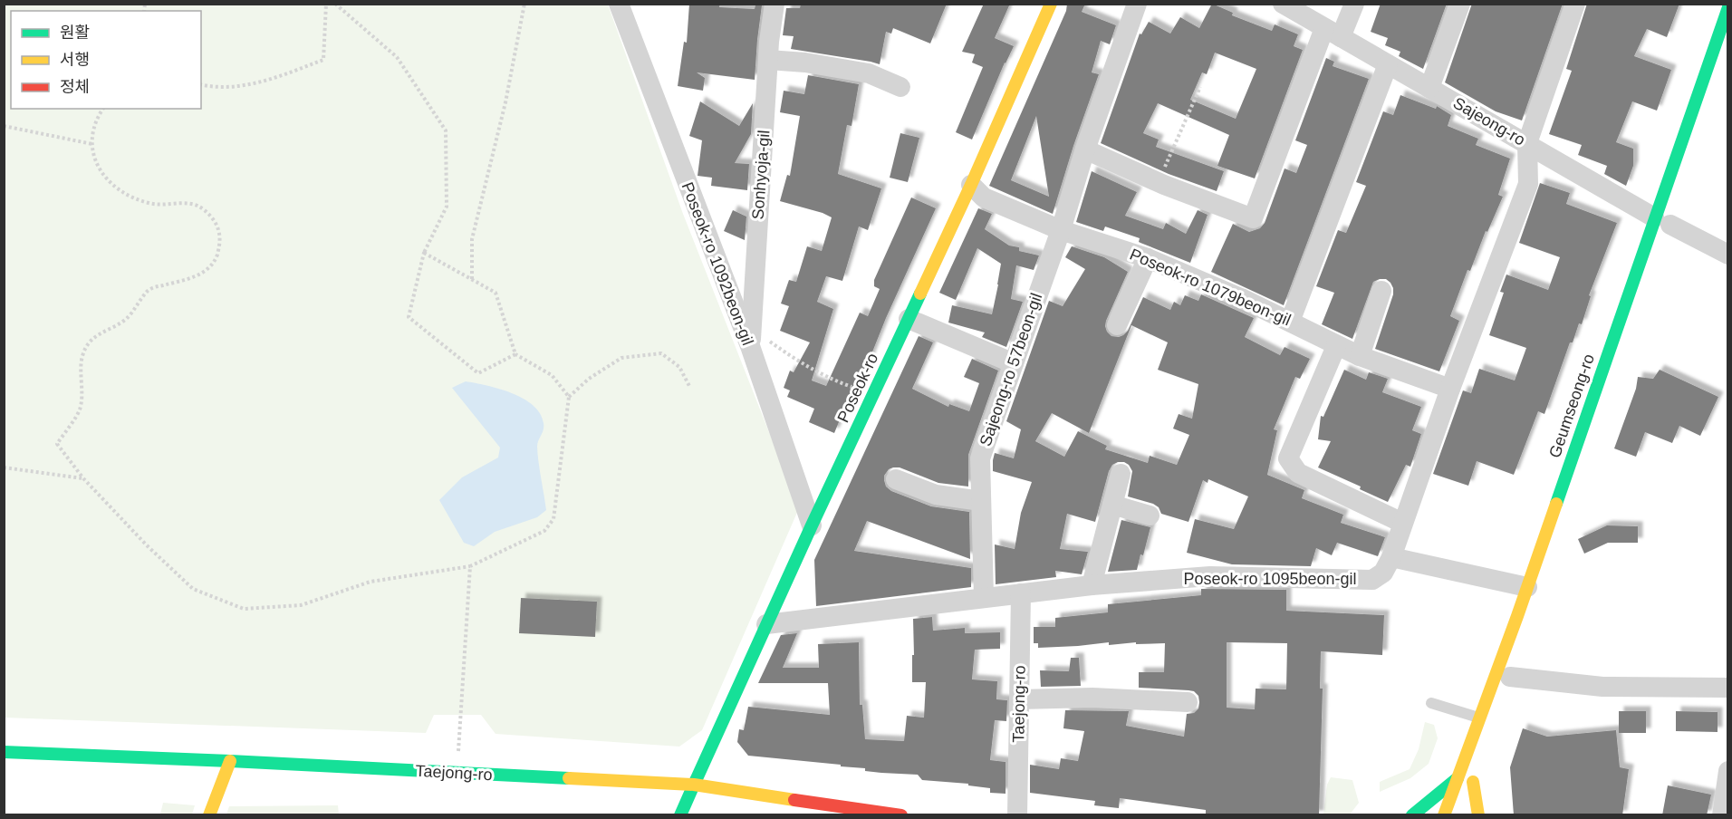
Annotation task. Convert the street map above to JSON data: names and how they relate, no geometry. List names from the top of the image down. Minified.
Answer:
{"streets":{"main road":["Poseok-ro","Geumseong-ro","Taejong-ro"],"street":["Sajeong-ro","Sonhyoja-gil","Poseok-ro 1092beon-gil","Poseok-ro 1079beon-gil","Sajeong-ro 57beon-gil","Poseok-ro 1095beon-gil"]},"crossings":[["Sajeong-ro","Geumseong-ro"],["Sajeong-ro","Poseok-ro 1095beon-gil"],["Sonhyoja-gil","Poseok-ro 1092beon-gil"],["Poseok-ro 1092beon-gil","Poseok-ro"],["Poseok-ro 1079beon-gil","Sajeong-ro 57beon-gil"],["Poseok-ro 1079beon-gil","Poseok-ro"],["Poseok-ro 1079beon-gil","Poseok-ro 1095beon-gil"],["Sajeong-ro 57beon-gil","Poseok-ro 1095beon-gil"],["Poseok-ro","Poseok-ro 1095beon-gil"],["Poseok-ro","Taejong-ro"],["Poseok-ro 1095beon-gil","Taejong-ro"]],"legend":["원활","서행","정체"]}
